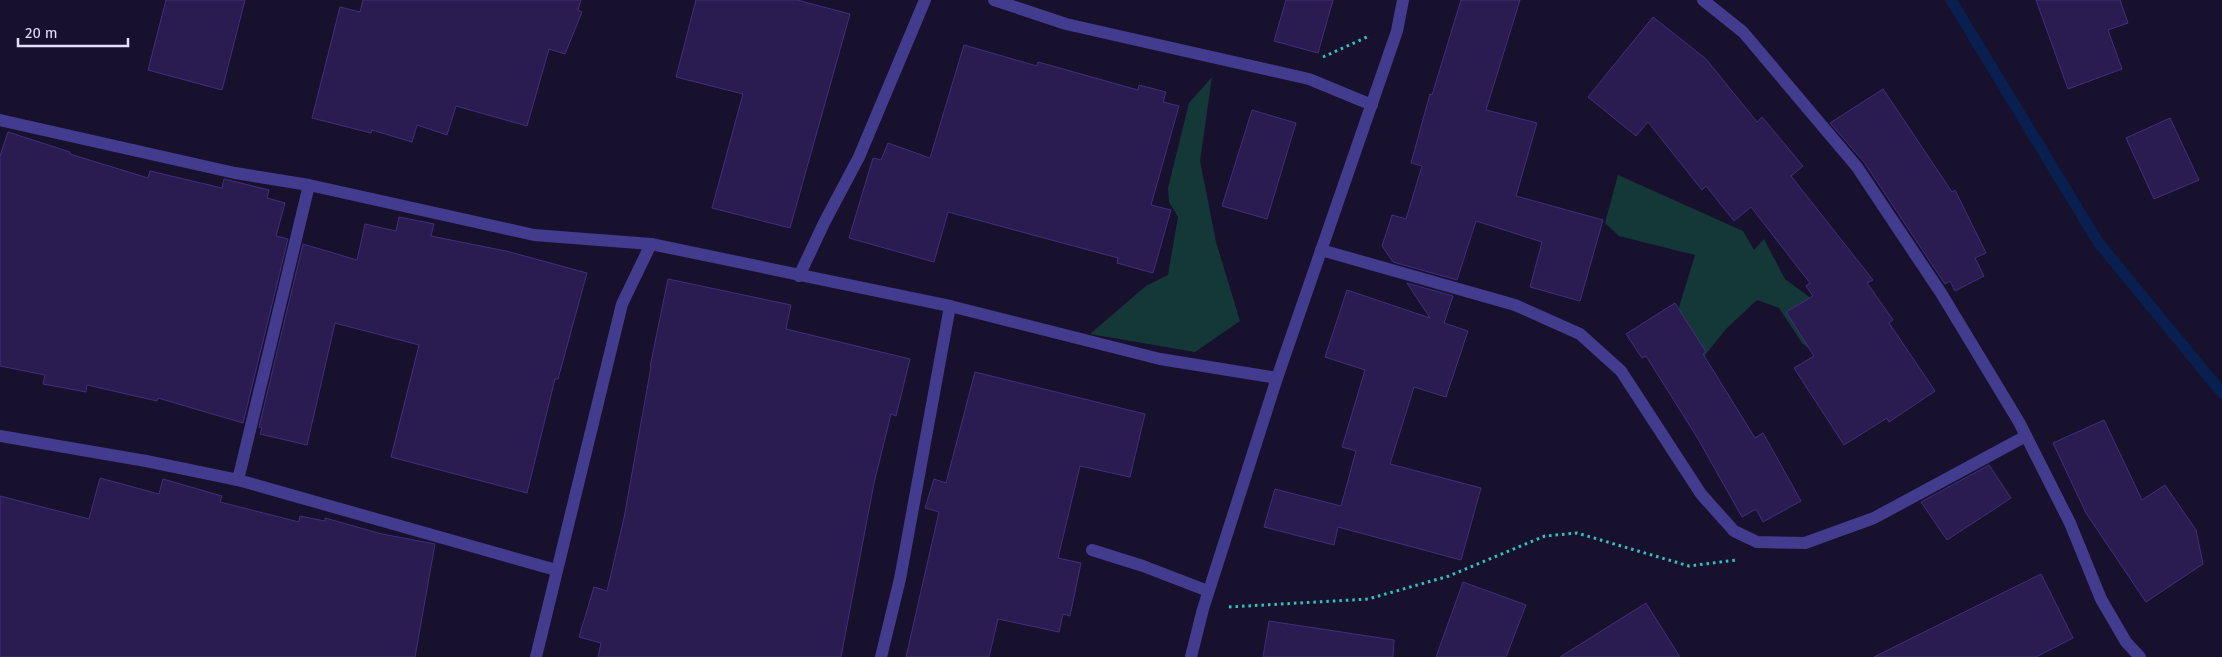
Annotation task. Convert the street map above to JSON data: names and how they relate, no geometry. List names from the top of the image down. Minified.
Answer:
{"scale_bar":"20 m"}
